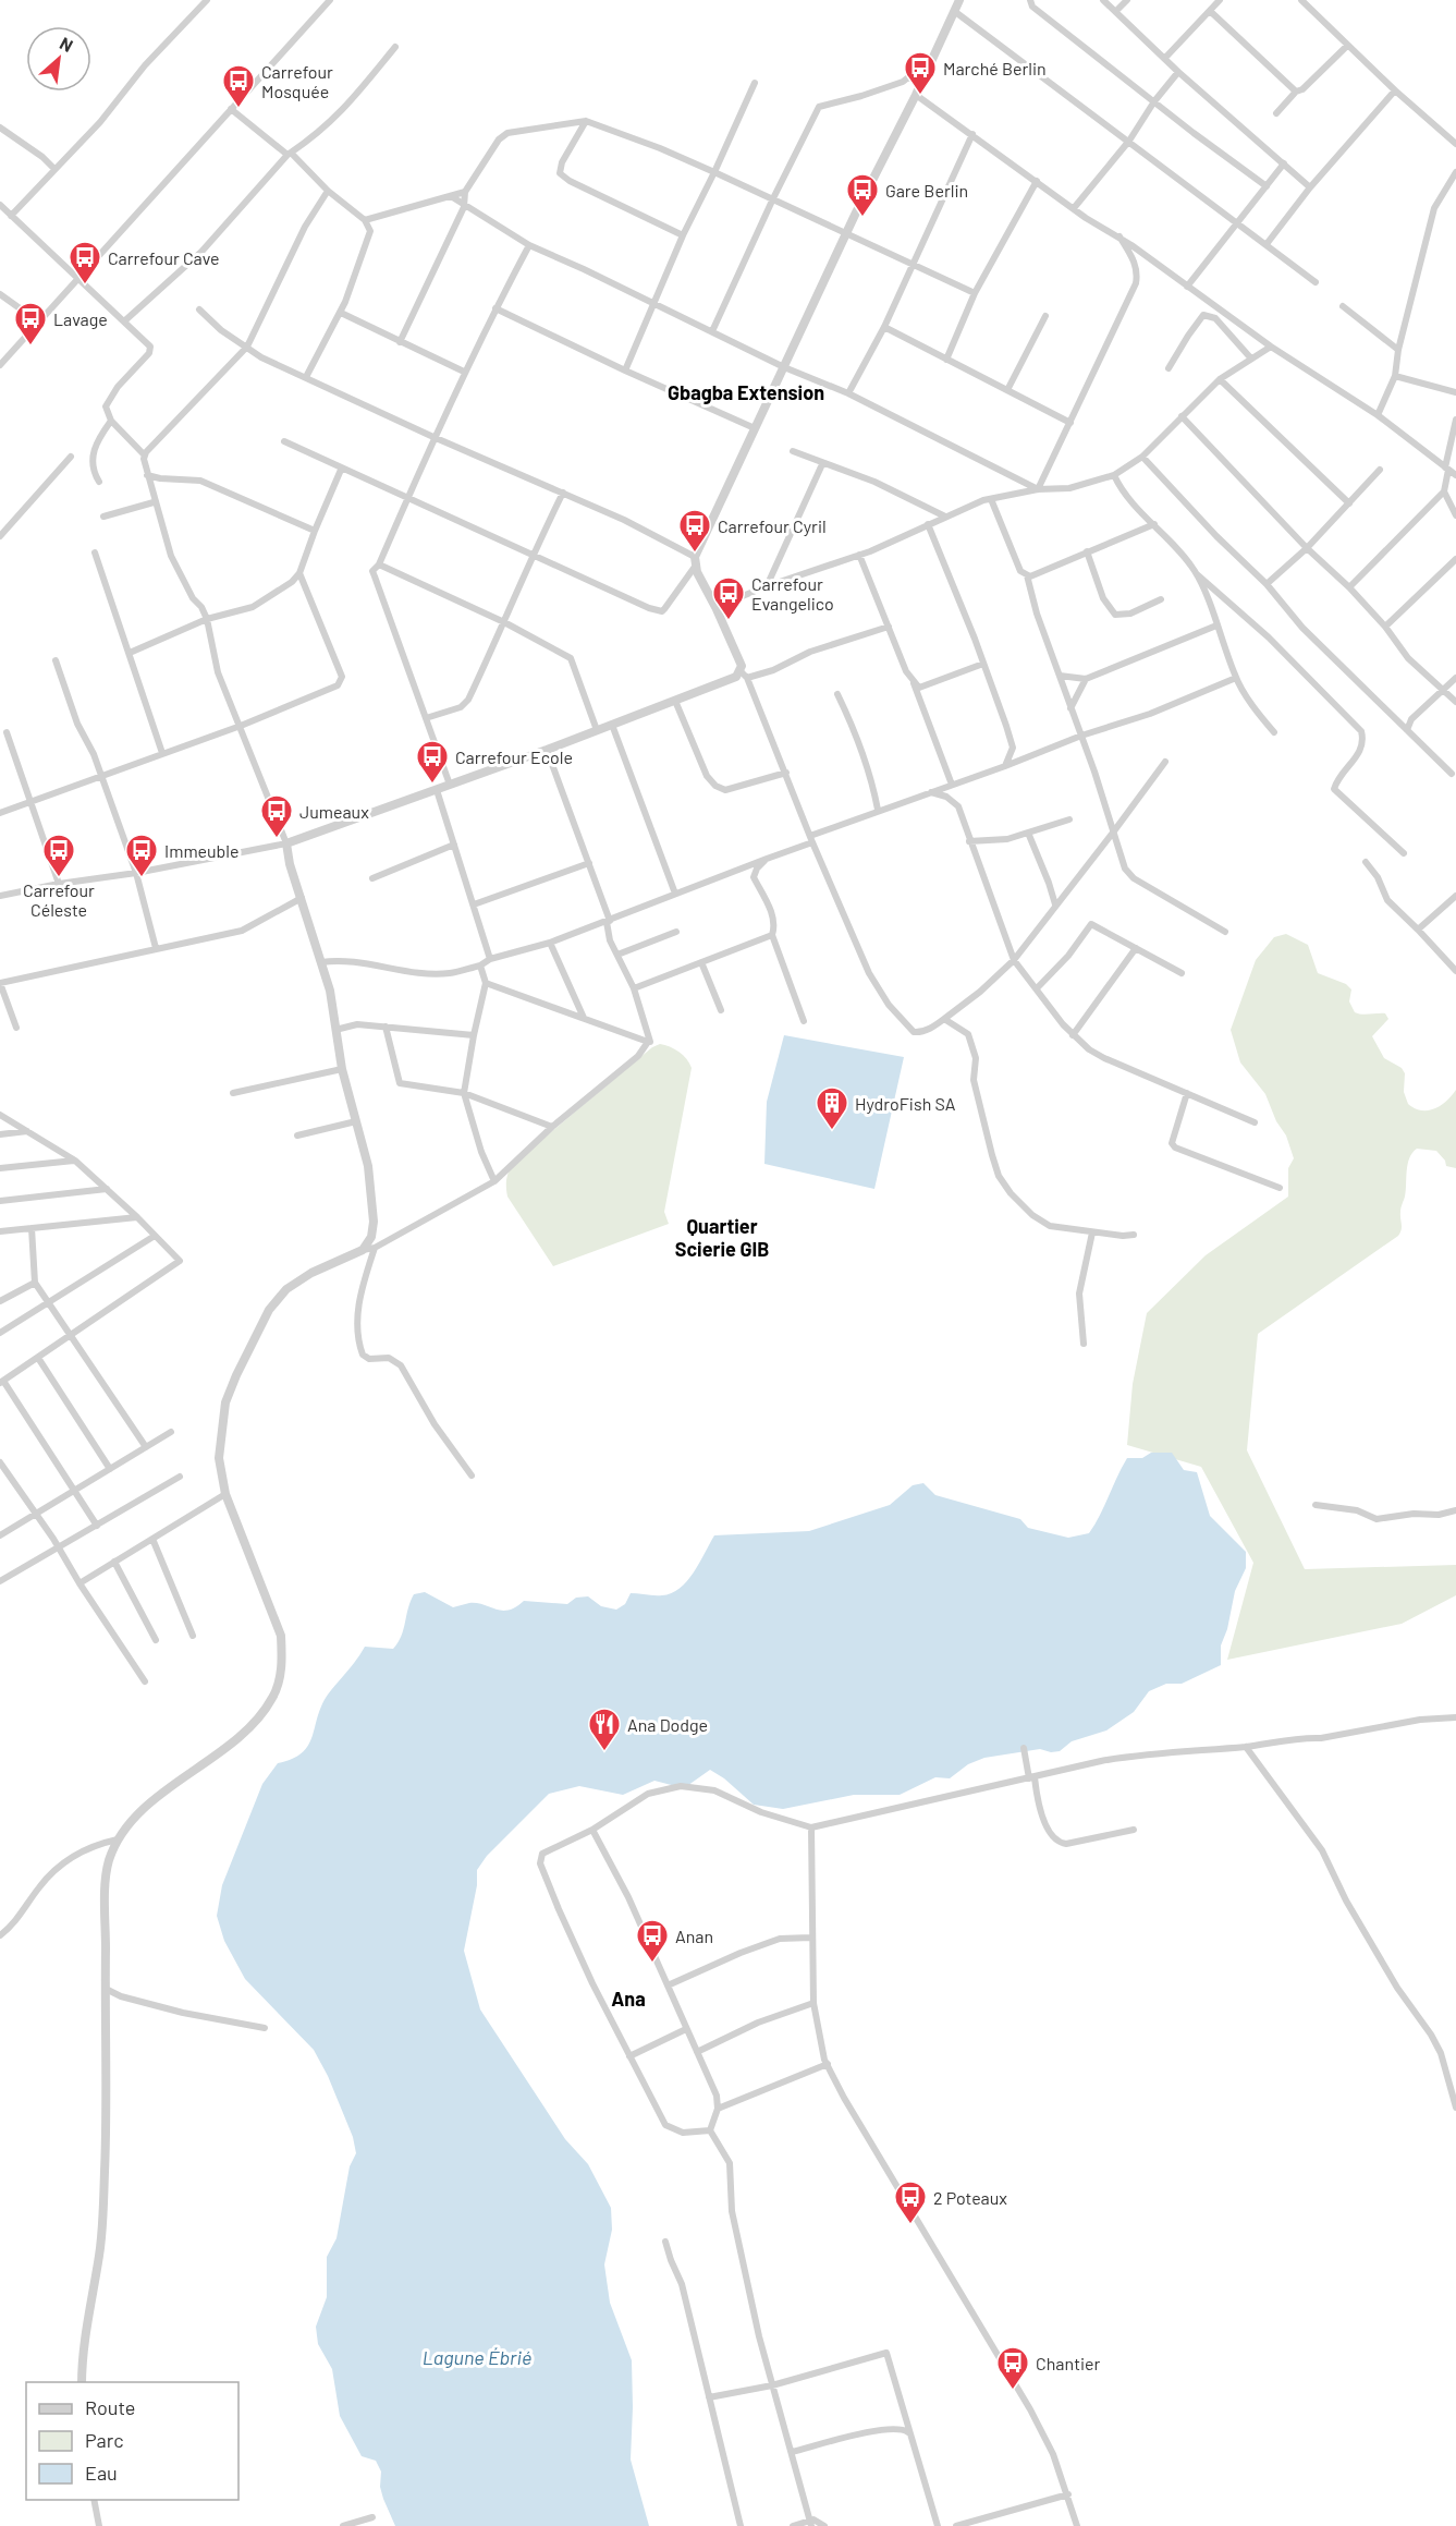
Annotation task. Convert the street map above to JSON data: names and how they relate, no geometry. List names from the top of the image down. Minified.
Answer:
{"districts":["Gbagba Extension","Quartier Scierie GIB","Ana"],"water":["Lagune Ébrié"],"places":{"bus stop":["Marché Berlin","Carrefour Mosquée","Gare Berlin","Carrefour Cave","Lavage","Carrefour Cyril","Carrefour Evangelico","Carrefour Ecole","Jumeaux","Carrefour Céleste","Immeuble","Anan","2 Poteaux","Chantier"],"building":["HydroFish SA"],"restaurant":["Ana Dodge"]},"legend":["Route","Parc","Eau"],"north":"top right"}
